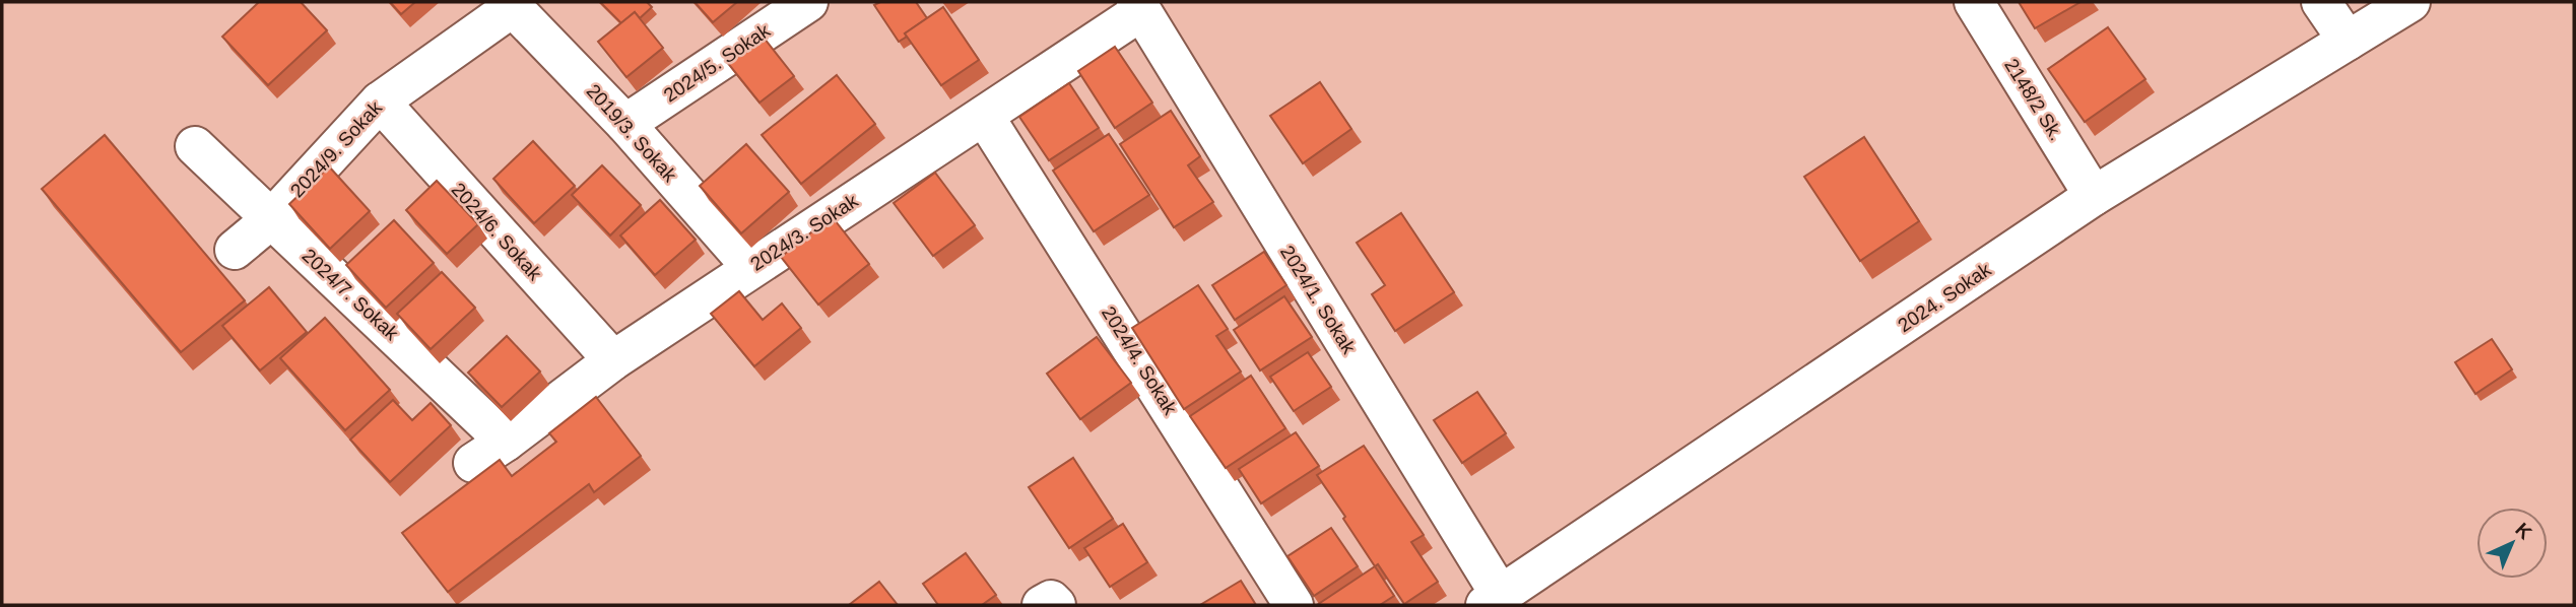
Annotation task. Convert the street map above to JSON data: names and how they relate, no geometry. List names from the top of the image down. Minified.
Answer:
{"streets":{"street":["2024/5. Sokak","2148/2 Sk.","2019/3. Sokak","2024/9. Sokak","2024/6. Sokak","2024/3. Sokak","2024/7. Sokak","2024. Sokak","2024/1. Sokak","2024/4. Sokak"]},"crossings":[["2024/5. Sokak","2019/3. Sokak"],["2148/2 Sk.","2024. Sokak"],["2019/3. Sokak","2024/9. Sokak"],["2019/3. Sokak","2024/3. Sokak"],["2024/9. Sokak","2024/6. Sokak"],["2024/9. Sokak","2024/7. Sokak"],["2024/6. Sokak","2024/3. Sokak"],["2024/3. Sokak","2024/7. Sokak"],["2024/3. Sokak","2024/1. Sokak"],["2024/3. Sokak","2024/4. Sokak"],["2024. Sokak","2024/1. Sokak"]],"north":"top right"}
